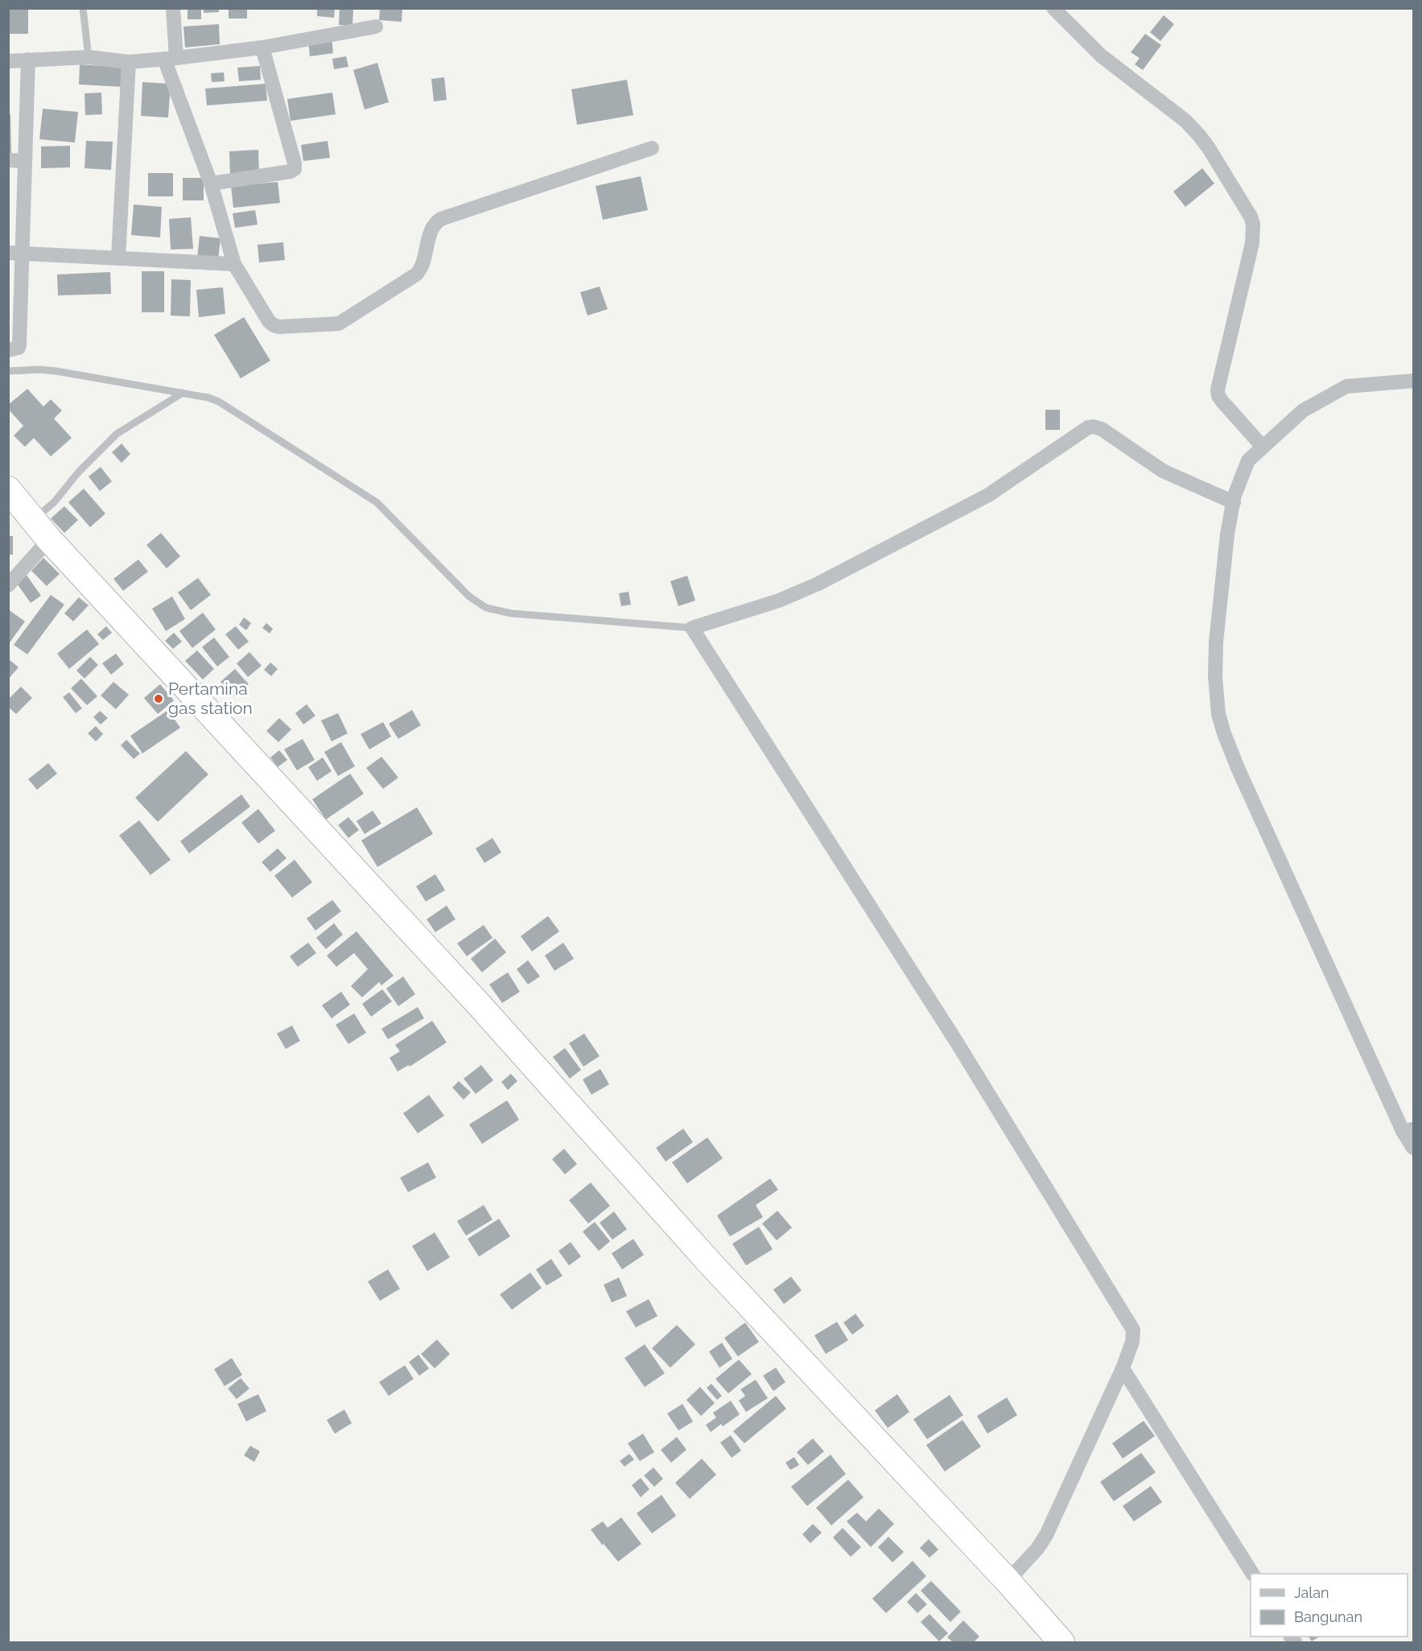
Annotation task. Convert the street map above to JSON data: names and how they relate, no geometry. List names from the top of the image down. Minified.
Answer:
{"places":["Pertamina gas station"],"legend":["Jalan","Bangunan"]}
